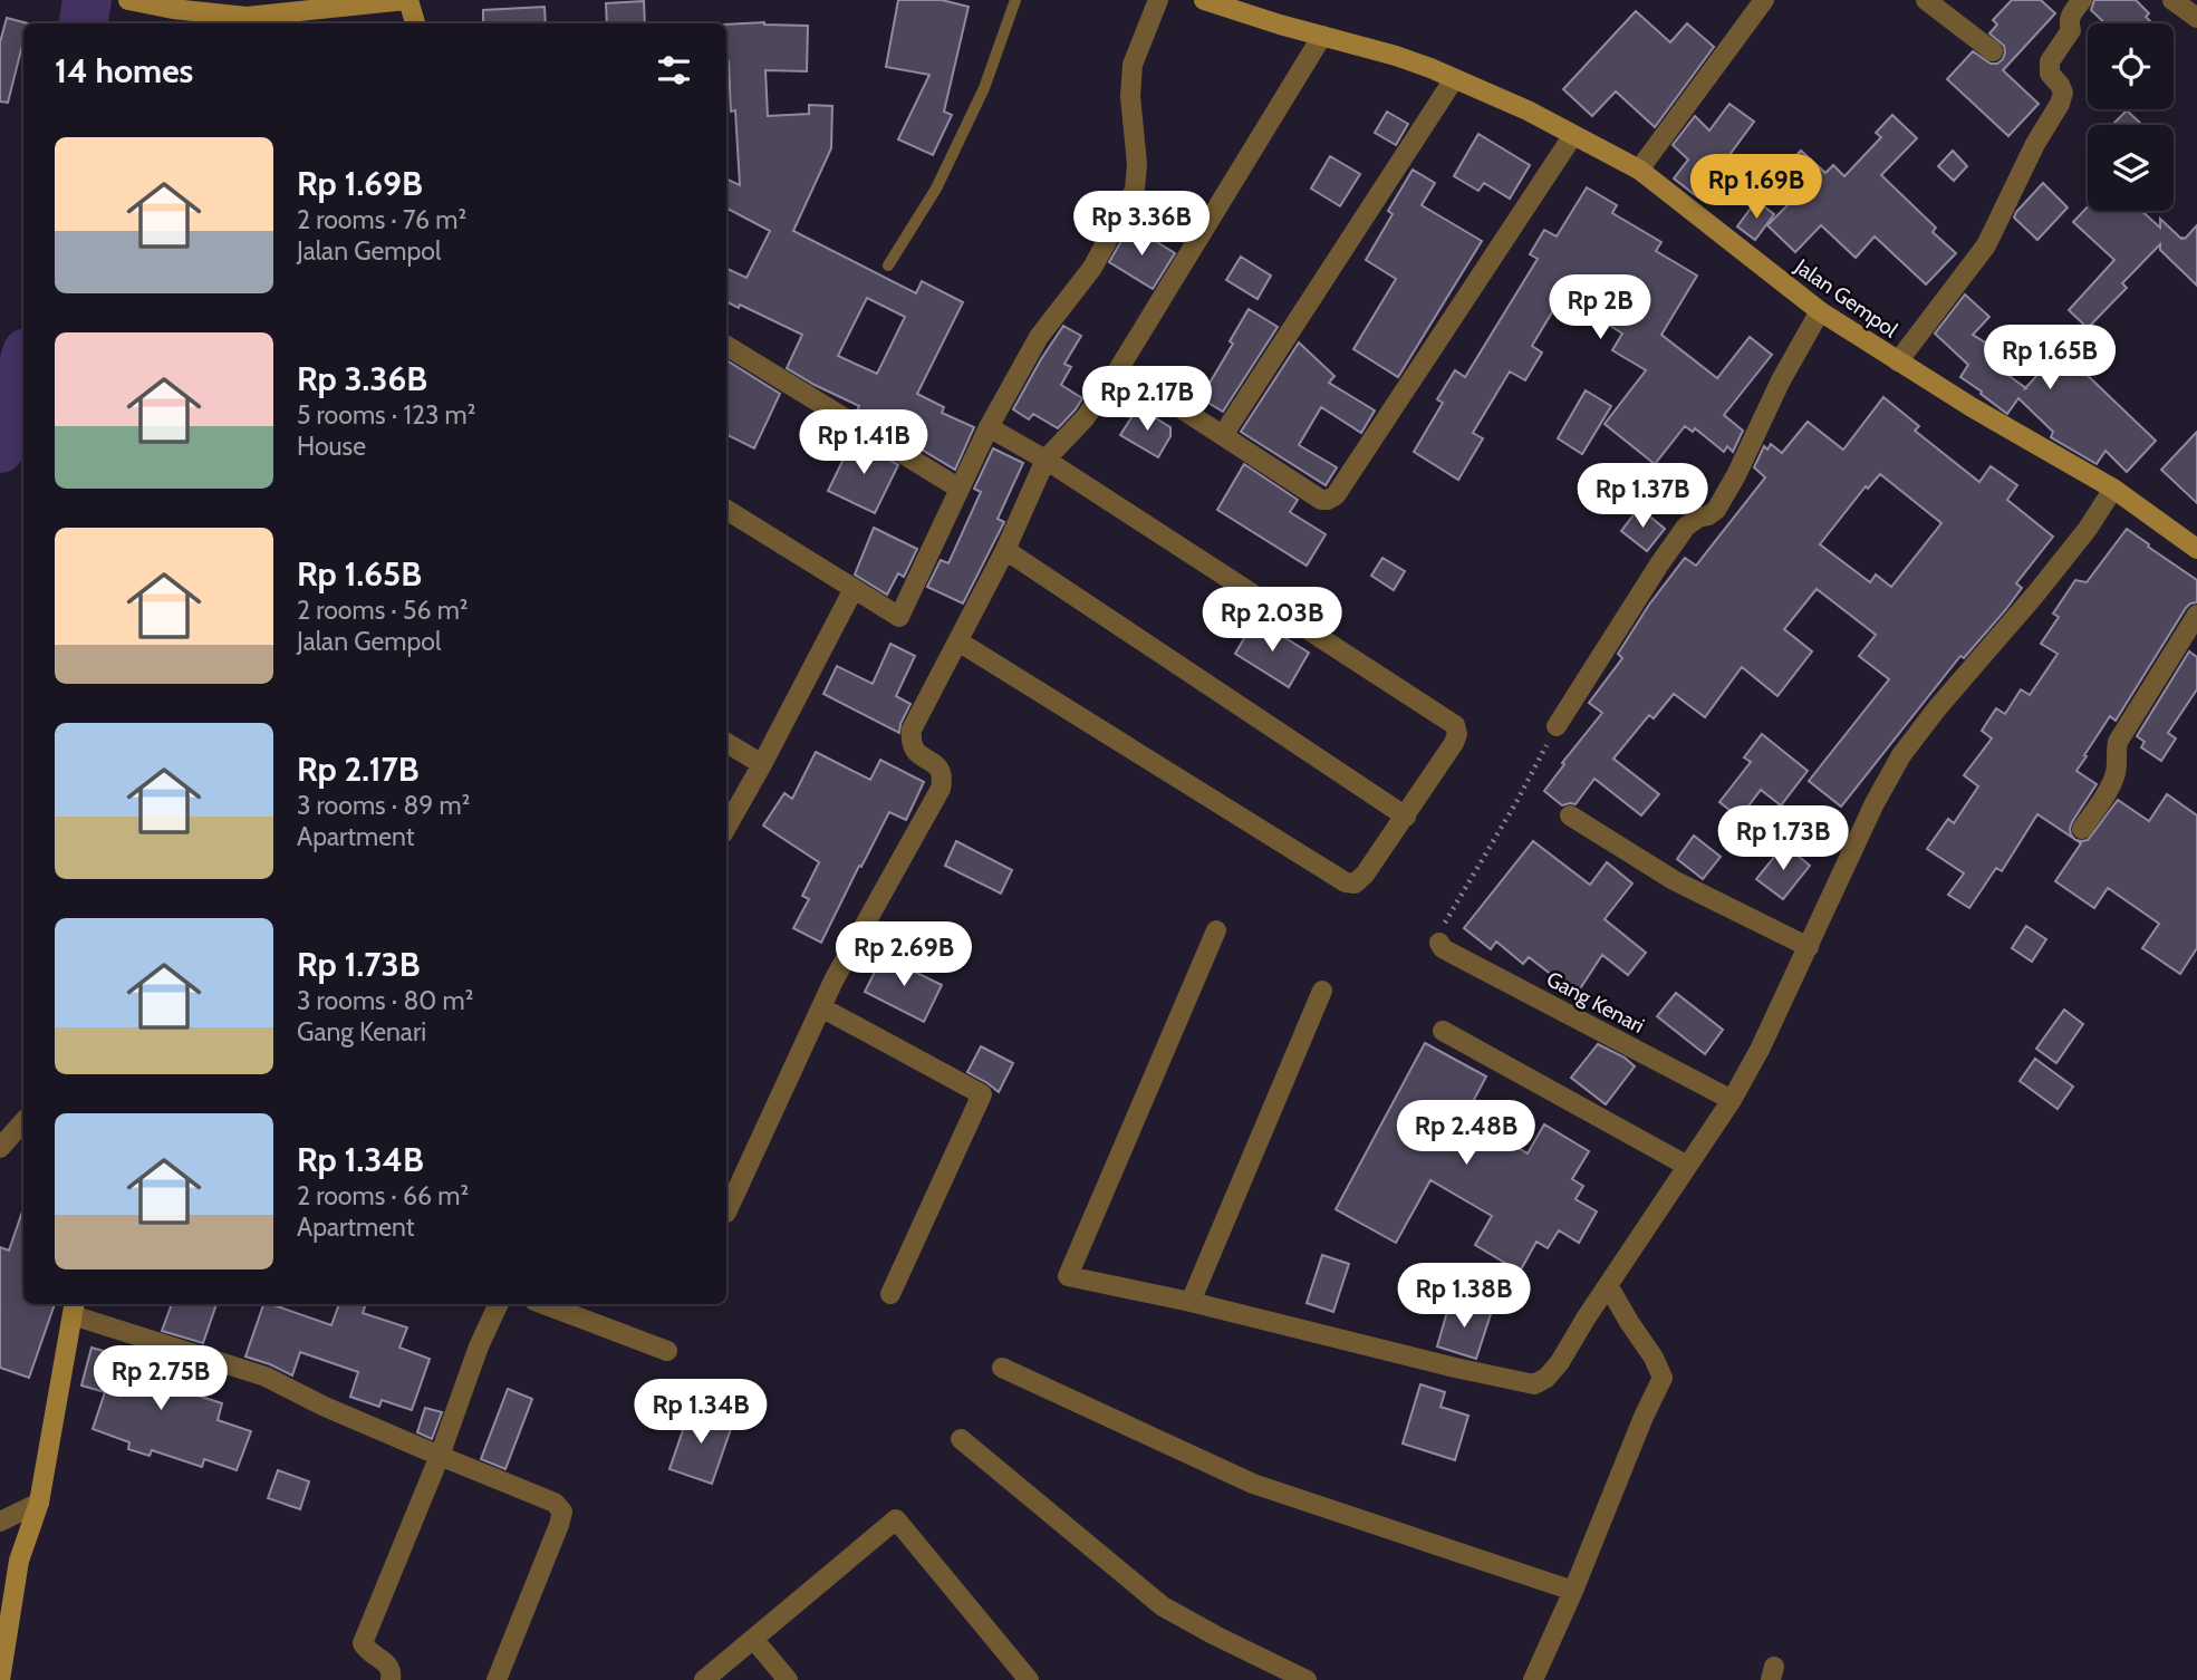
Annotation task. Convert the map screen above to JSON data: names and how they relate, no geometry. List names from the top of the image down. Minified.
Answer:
{"streets":{"main road":["Jalan Gempol"],"street":["Gang Kenari"]},"page":{"heading":"14 homes","list":[{"name":"Rp 1.69B","note":"2 rooms · 76 m² · Jalan Gempol"},{"name":"Rp 3.36B","note":"5 rooms · 123 m² · House"},{"name":"Rp 1.65B","note":"2 rooms · 56 m² · Jalan Gempol"},{"name":"Rp 2.17B","note":"3 rooms · 89 m² · Apartment"},{"name":"Rp 1.73B","note":"3 rooms · 80 m² · Gang Kenari"},{"name":"Rp 1.34B","note":"2 rooms · 66 m² · Apartment"}],"price":["Rp 1.69B","Rp 3.36B","Rp 2B","Rp 1.65B","Rp 2.17B","Rp 1.41B","Rp 1.37B","Rp 2.03B","Rp 1.73B","Rp 2.69B","Rp 2.48B","Rp 1.38B","Rp 2.75B","Rp 1.34B"]}}
